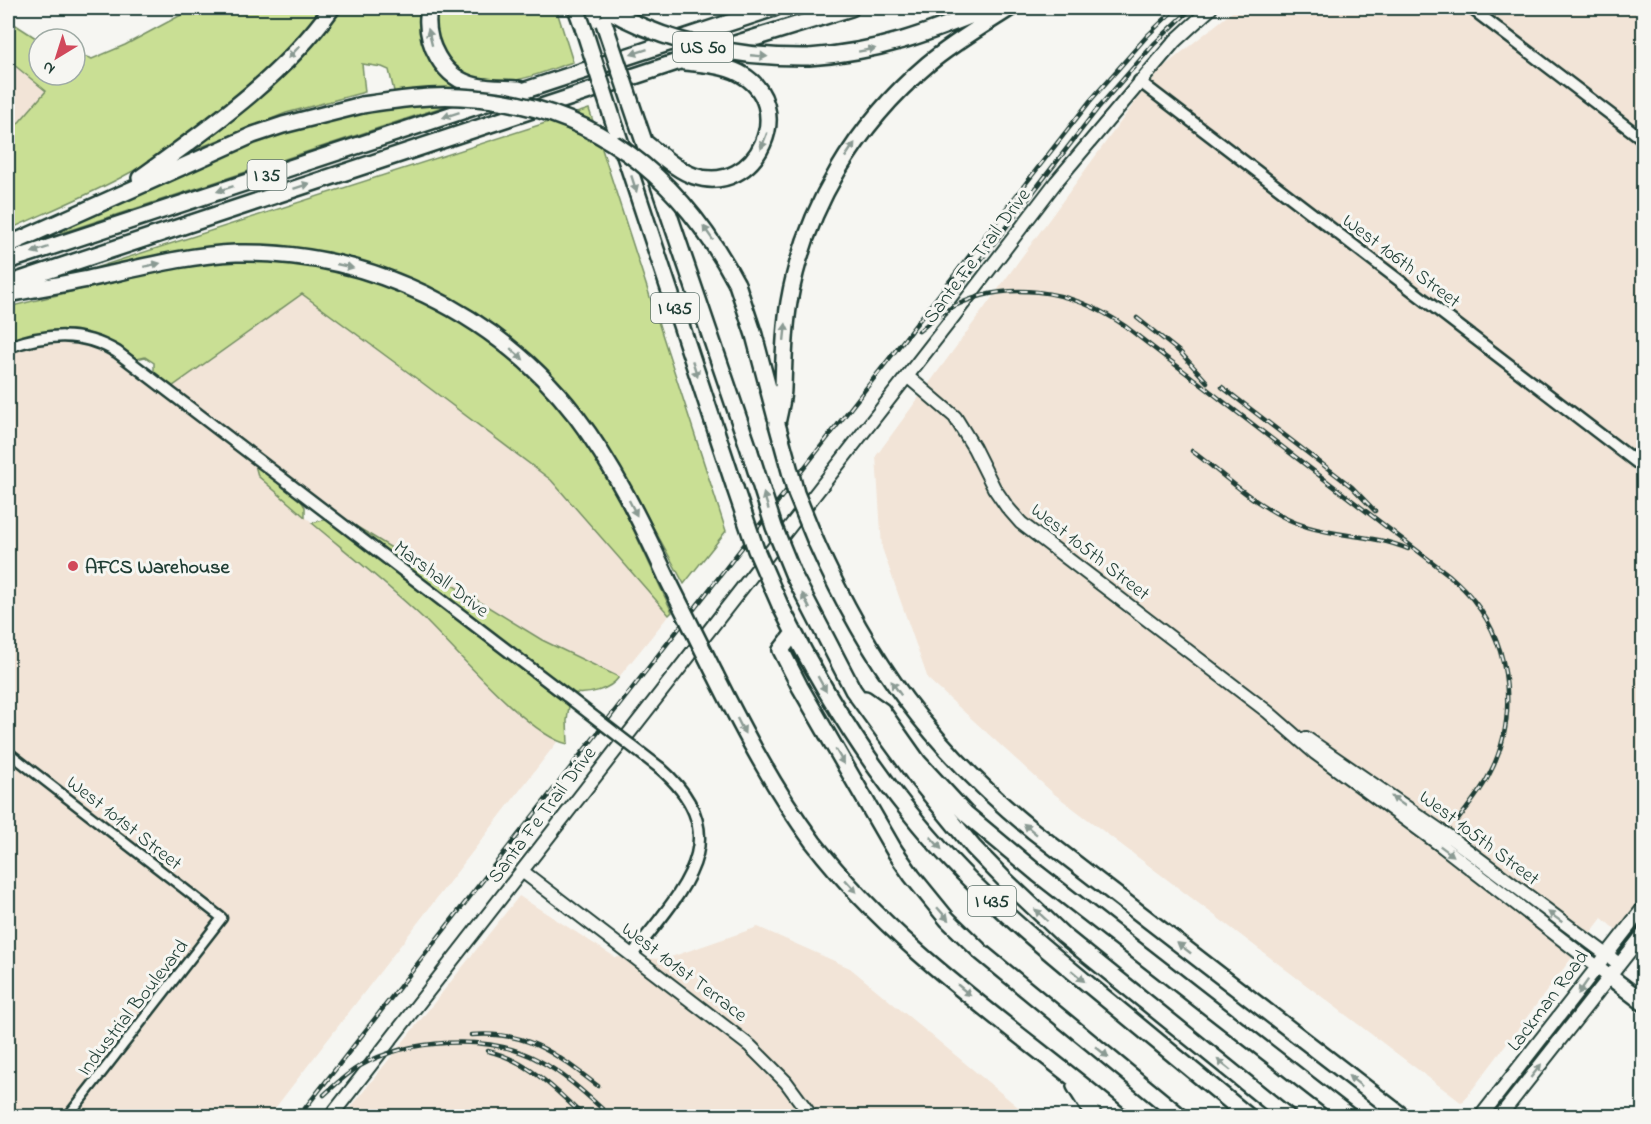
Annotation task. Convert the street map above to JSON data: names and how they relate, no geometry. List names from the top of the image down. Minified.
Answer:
{"streets":{"highway":["US 50","I 35","I 435"],"main road":["Sante Fe Trail Drive","West 105th Street","Santa Fe Trail Drive","West 101st Terrace","Lackman Road"],"street":["West 106th Street","Marshall Drive","West 101st Street","Industrial Boulevard"]},"crossings":[["US 50","I 435"],["Sante Fe Trail Drive","West 106th Street"],["Sante Fe Trail Drive","West 105th Street"],["Sante Fe Trail Drive","Santa Fe Trail Drive"],["West 105th Street","Lackman Road"],["Marshall Drive","West 101st Terrace"],["Santa Fe Trail Drive","West 101st Terrace"],["West 101st Street","Industrial Boulevard"]],"places":["AFCS Warehouse"],"north":"bottom left"}
